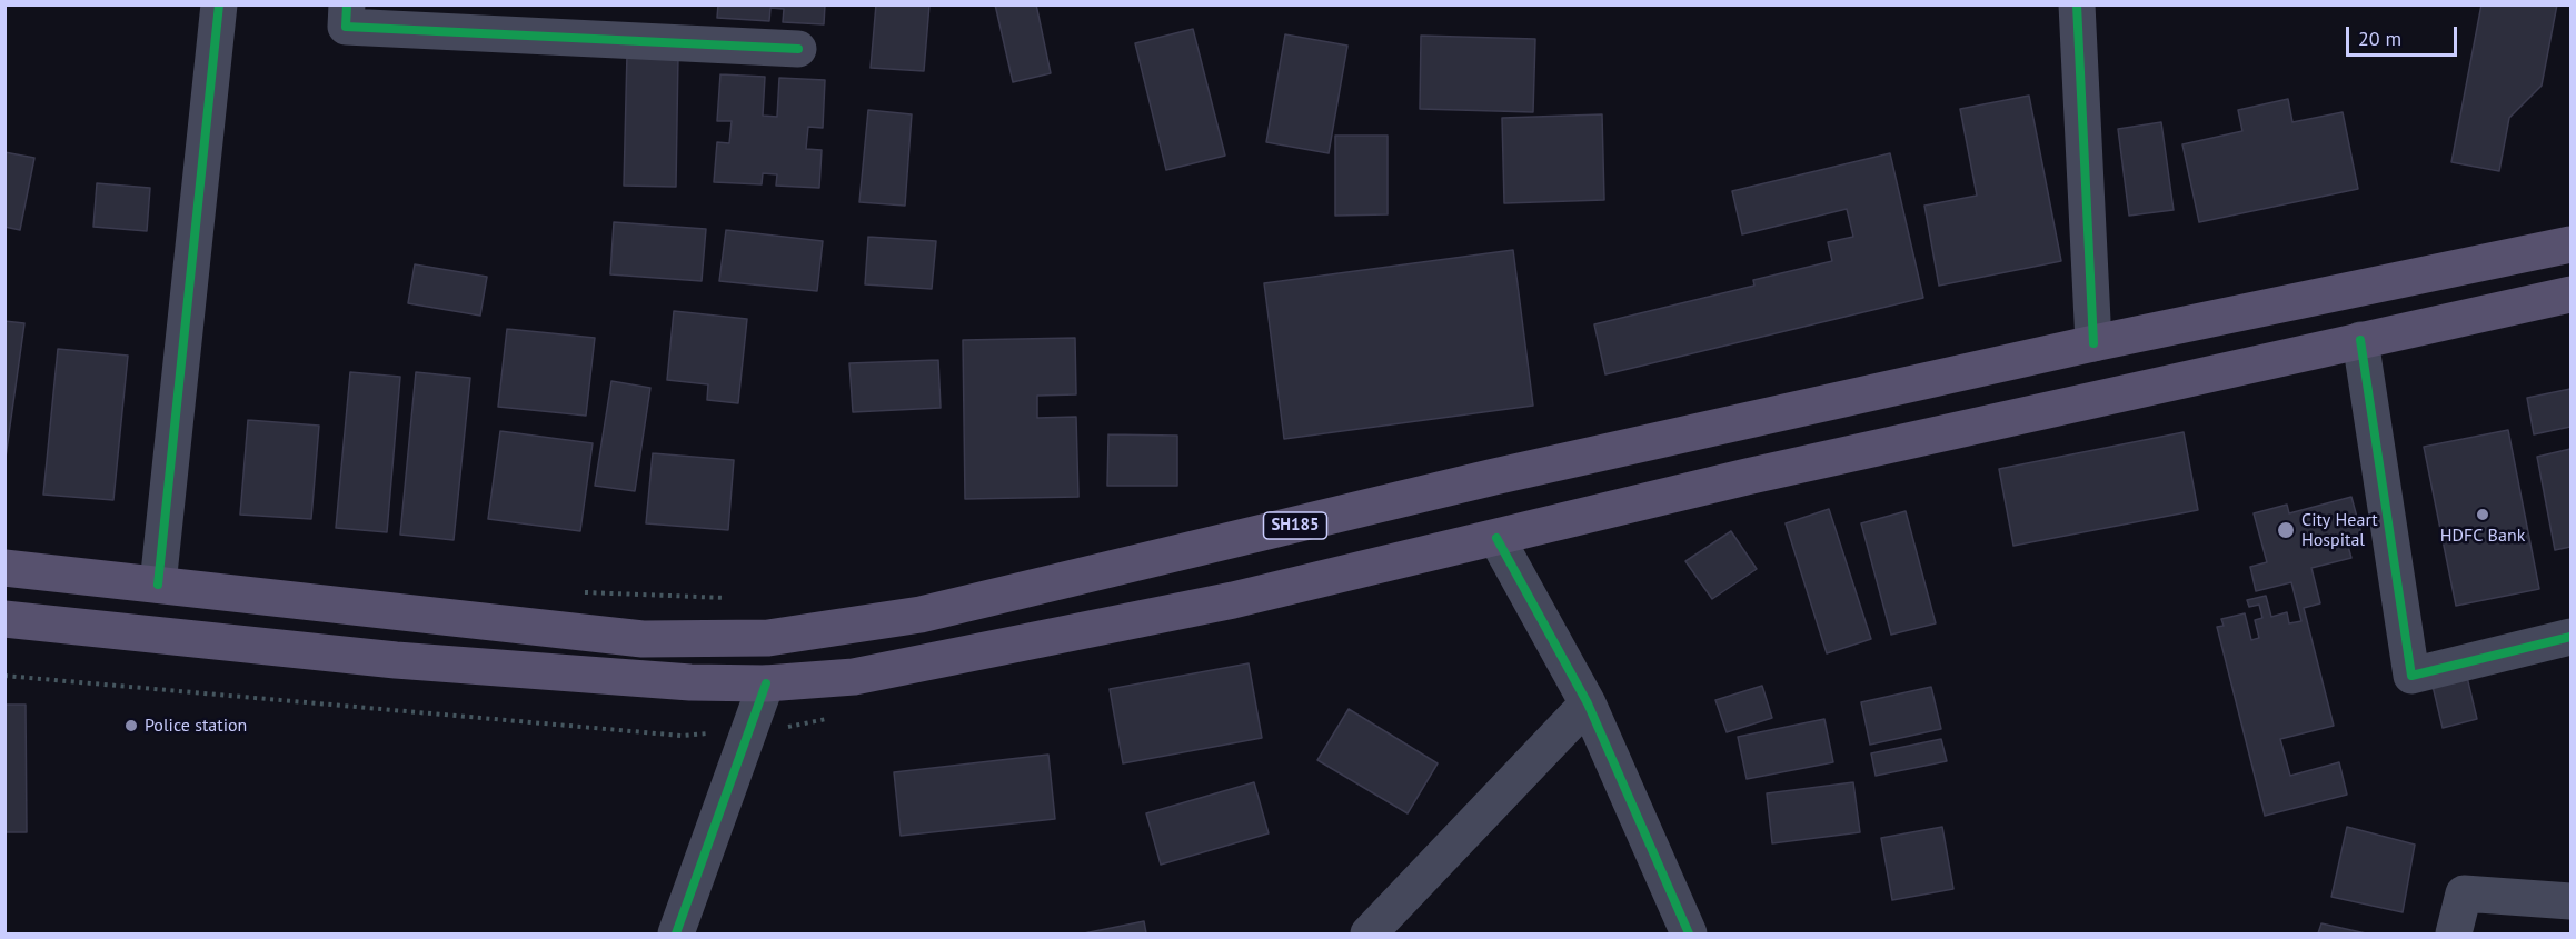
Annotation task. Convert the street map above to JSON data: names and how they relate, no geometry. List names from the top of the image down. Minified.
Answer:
{"streets":{"main road":["SH185"]},"places":["HDFC Bank","City Heart Hospital","Police station"],"scale_bar":"20 m"}
